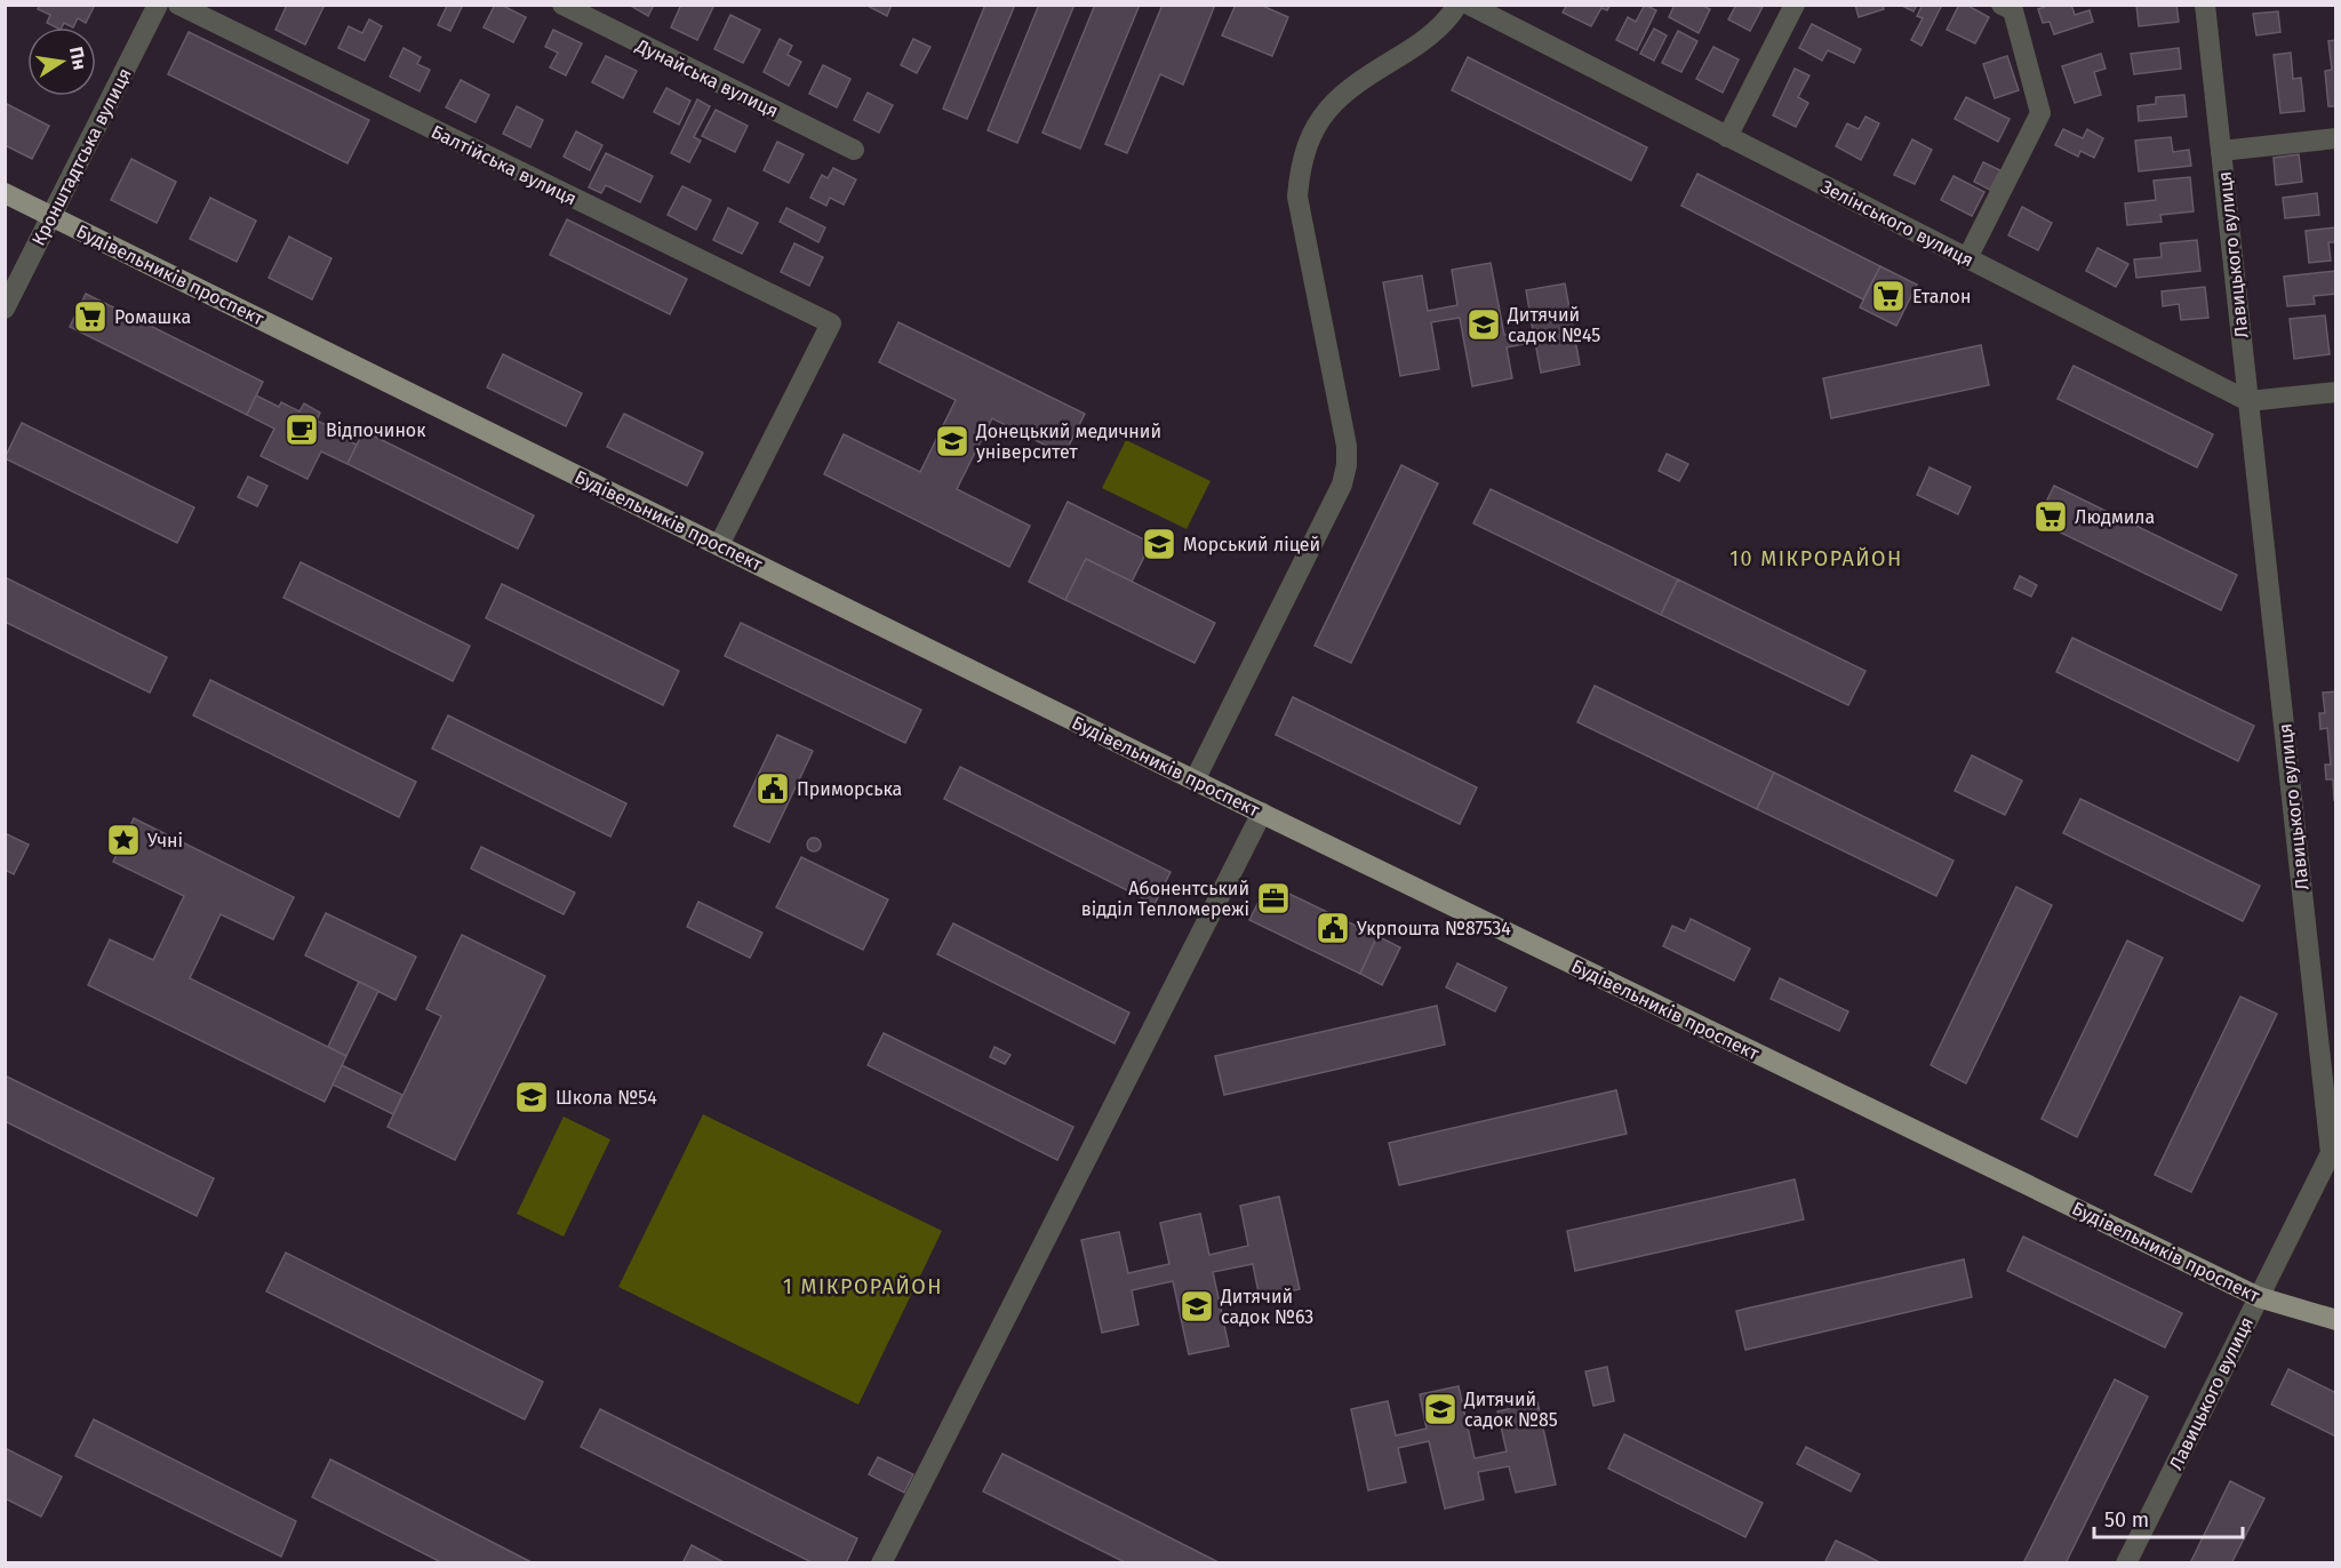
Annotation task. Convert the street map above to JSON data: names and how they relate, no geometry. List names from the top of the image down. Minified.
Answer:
{"streets":{"main road":["Будівельників проспект"],"street":["Дунайська вулиця","Кронштадтська вулиця","Балтійська вулиця","Зелінського вулиця","Лавицького вулиця"]},"crossings":[["Кронштадтська вулиця","Будівельників проспект"],["Балтійська вулиця","Будівельників проспект"],["Зелінського вулиця","Лавицького вулиця"],["Лавицького вулиця","Будівельників проспект"]],"districts":["10 МІКРОРАЙОН","1 МІКРОРАЙОН"],"places":{"supermarket":["Еталон","Ромашка","Людмила"],"school or university":["Дитячий садок №45","Донецький медичний університет","Морський ліцей","Школа №54","Дитячий садок №63","Дитячий садок №85"],"cafe":["Відпочинок"],"public building":["Приморська","Укрпошта №87534"],"place":["Учні"],"office":["Абонентський відділ Тепломережі"]},"scale_bar":"50 m","north":"right"}
